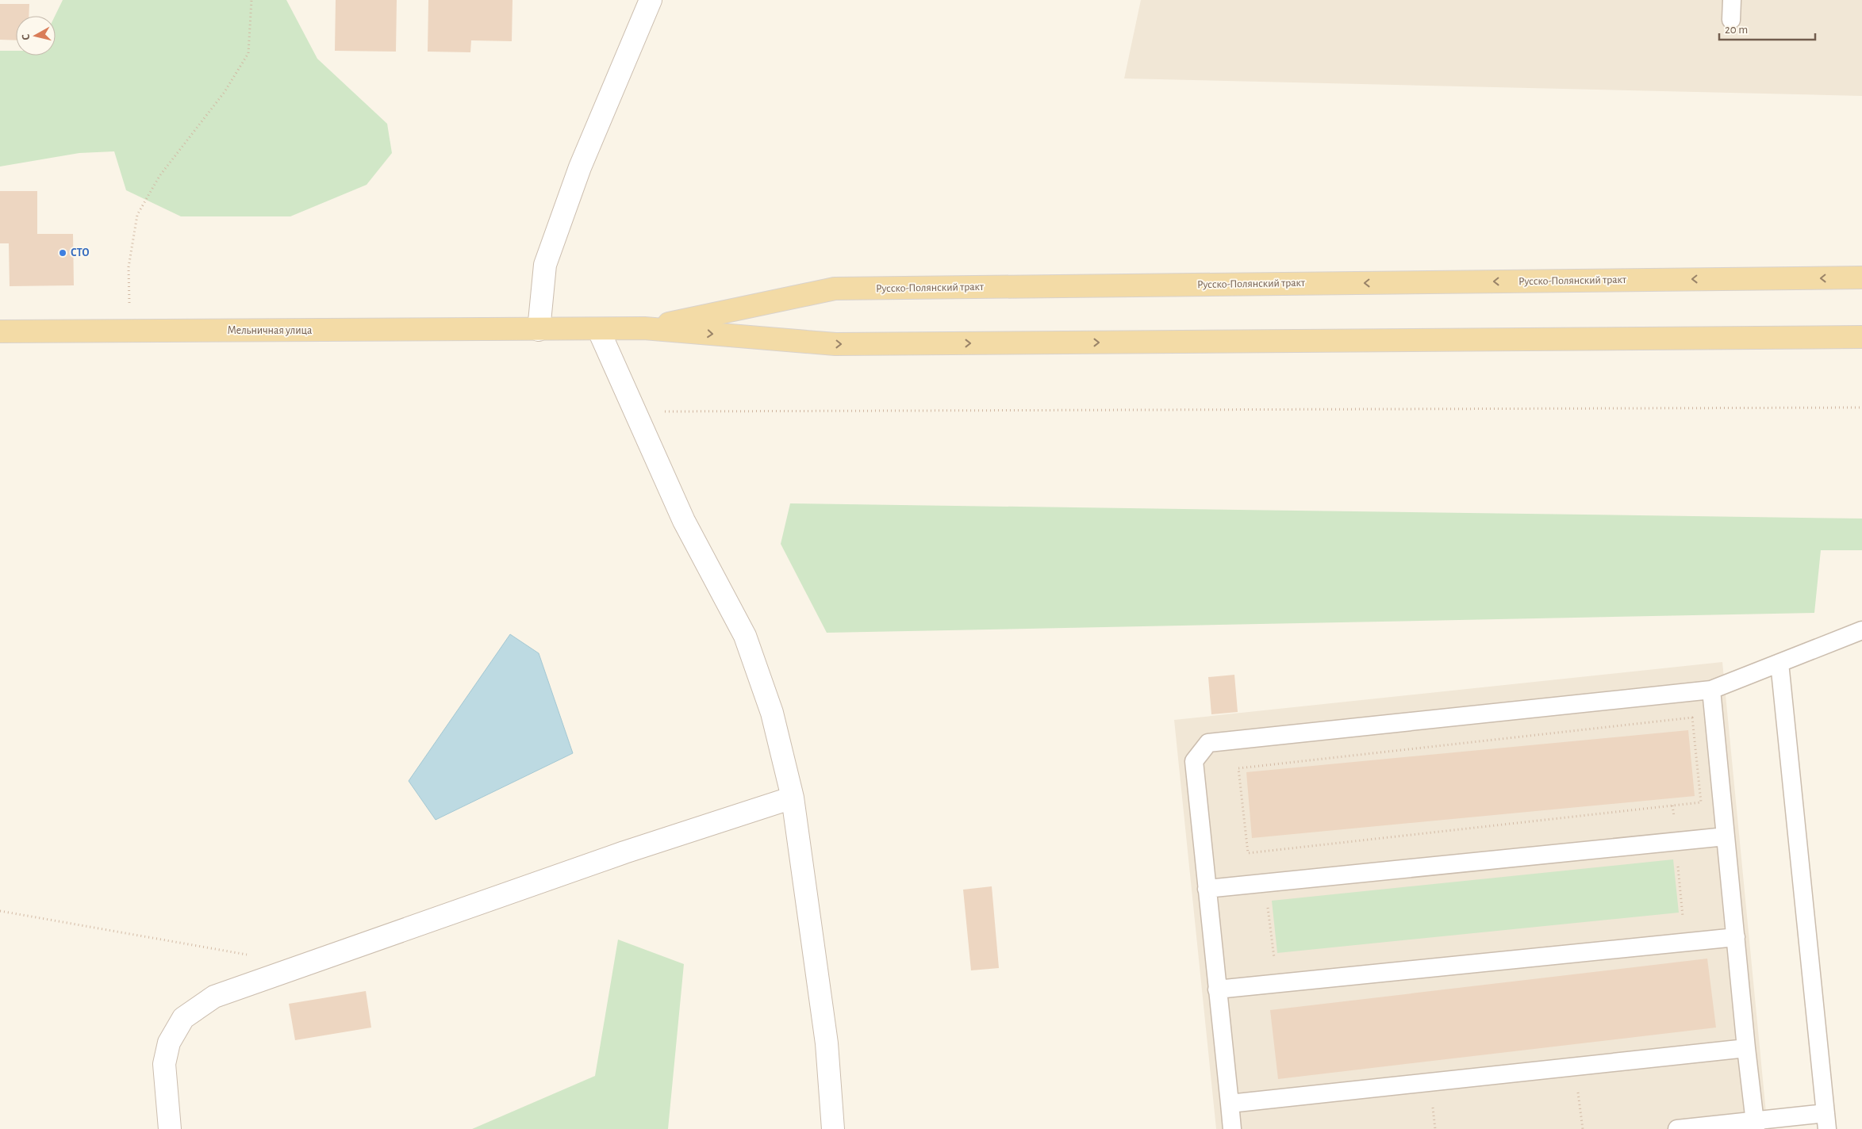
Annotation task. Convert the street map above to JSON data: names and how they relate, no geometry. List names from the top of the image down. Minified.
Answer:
{"streets":{"main road":["Русско-Полянский тракт","Мельничная улица"]},"crossings":[["Русско-Полянский тракт","Мельничная улица"]],"places":["СТО"],"scale_bar":"20 m","north":"left"}
